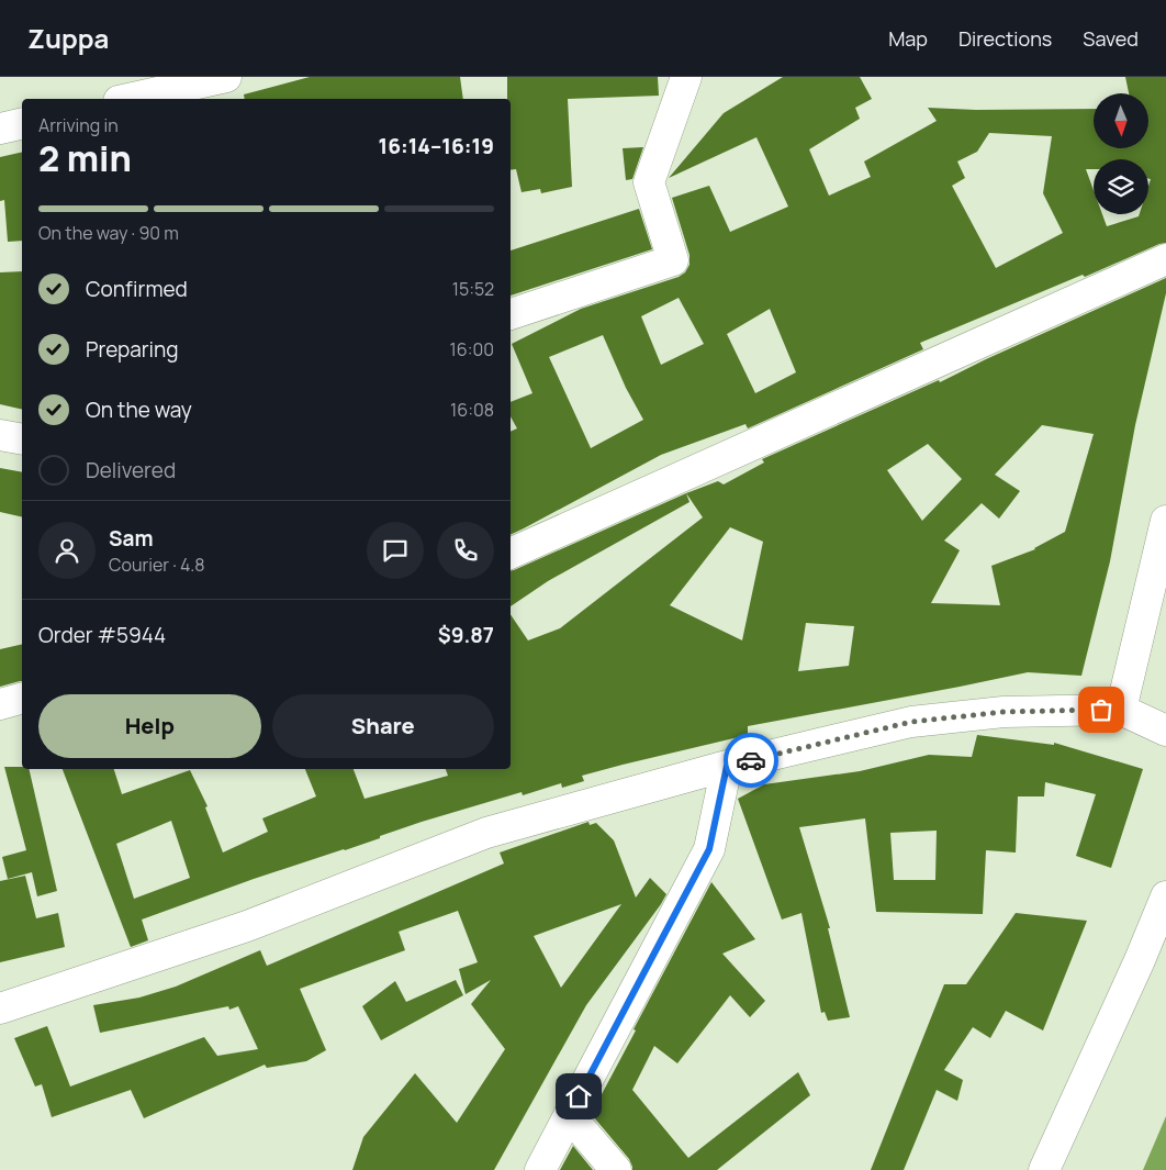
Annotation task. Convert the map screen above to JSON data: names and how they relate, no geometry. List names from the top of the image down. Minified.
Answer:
{"north":"bottom","page":{"header":"Zuppa","nav":["Map","Directions","Saved"],"heading":["2 min","Arriving in","16:14–16:19"],"panel":["Sam","Courier · 4.8","Order #5944","$9.87"],"bar":"On the way · 90 m","list":[["Confirmed","15:52"],["Preparing","16:00"],["On the way","16:08"],"Delivered"],"buttons":["Help","Share"]}}
